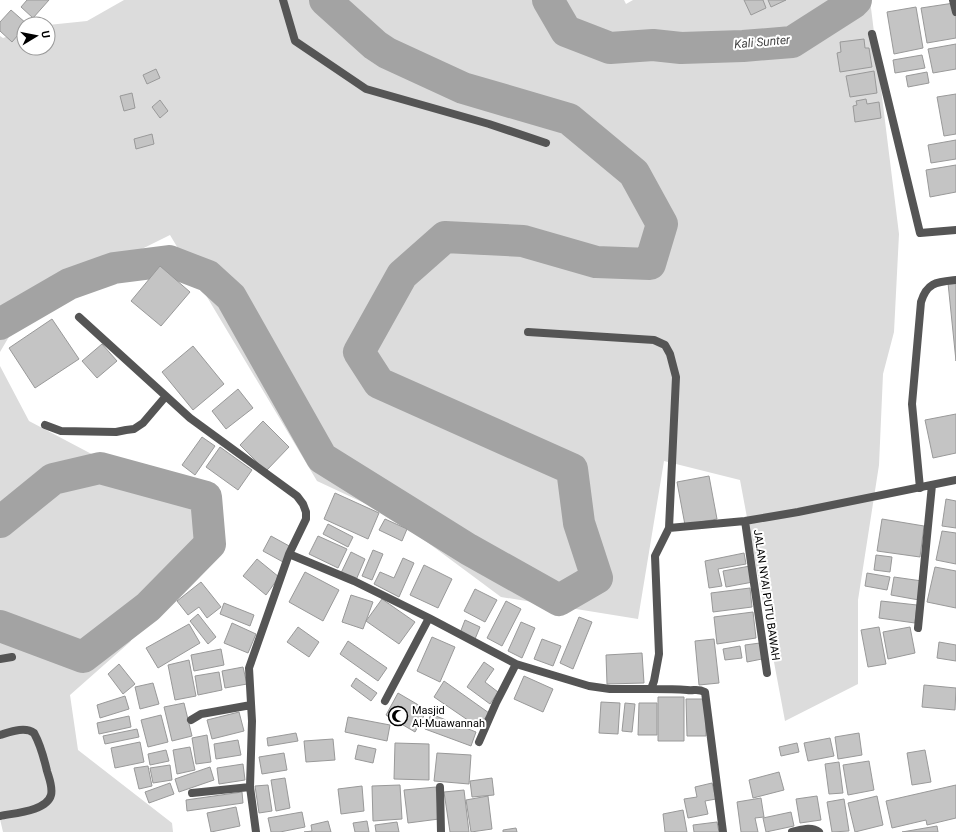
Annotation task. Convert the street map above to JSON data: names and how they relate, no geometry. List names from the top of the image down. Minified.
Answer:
{"streets":{"street":["JALAN NYAI PUTU BAWAH"]},"water":["Kali Sunter"],"places":{"mosque":["Masjid Al-Muawannah"]},"north":"right"}
